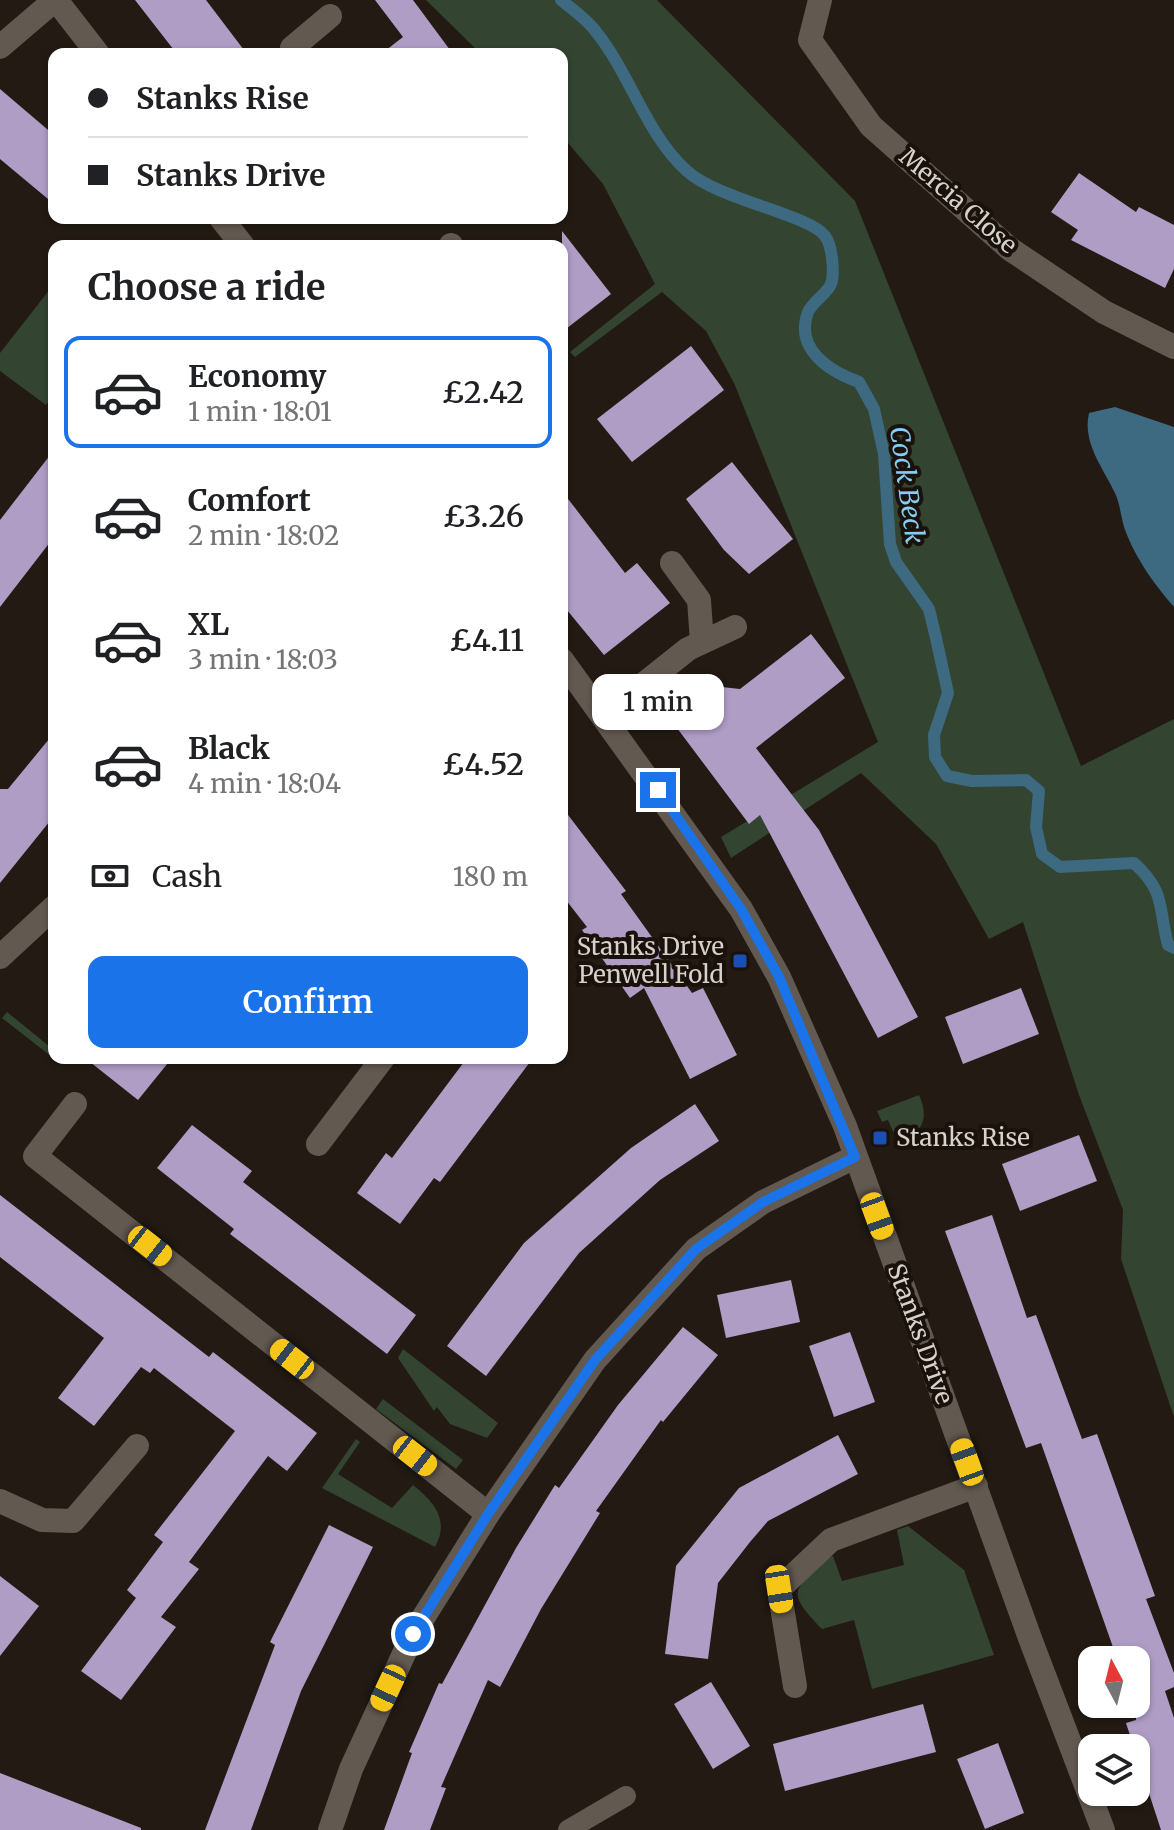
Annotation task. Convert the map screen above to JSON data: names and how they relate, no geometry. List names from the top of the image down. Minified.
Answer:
{"streets":{"street":["Mercia Close","Stanks Drive"]},"water":["Cock Beck"],"places":{"transit":["Stanks Drive Penwell Fold","Stanks Rise"]},"north":"top","page":{"banner":["Stanks Rise","Stanks Drive"],"heading":"Choose a ride","list":[{"name":"Economy","note":"1 min · 18:01","value":"£2.42"},{"name":"Comfort","note":"2 min · 18:02","value":"£3.26"},{"name":"XL","note":"3 min · 18:03","value":"£4.11"},{"name":"Black","note":"4 min · 18:04","value":"£4.52"}],"bubble":"1 min","pay":["Cash","180 m"],"buttons":"Confirm"}}
